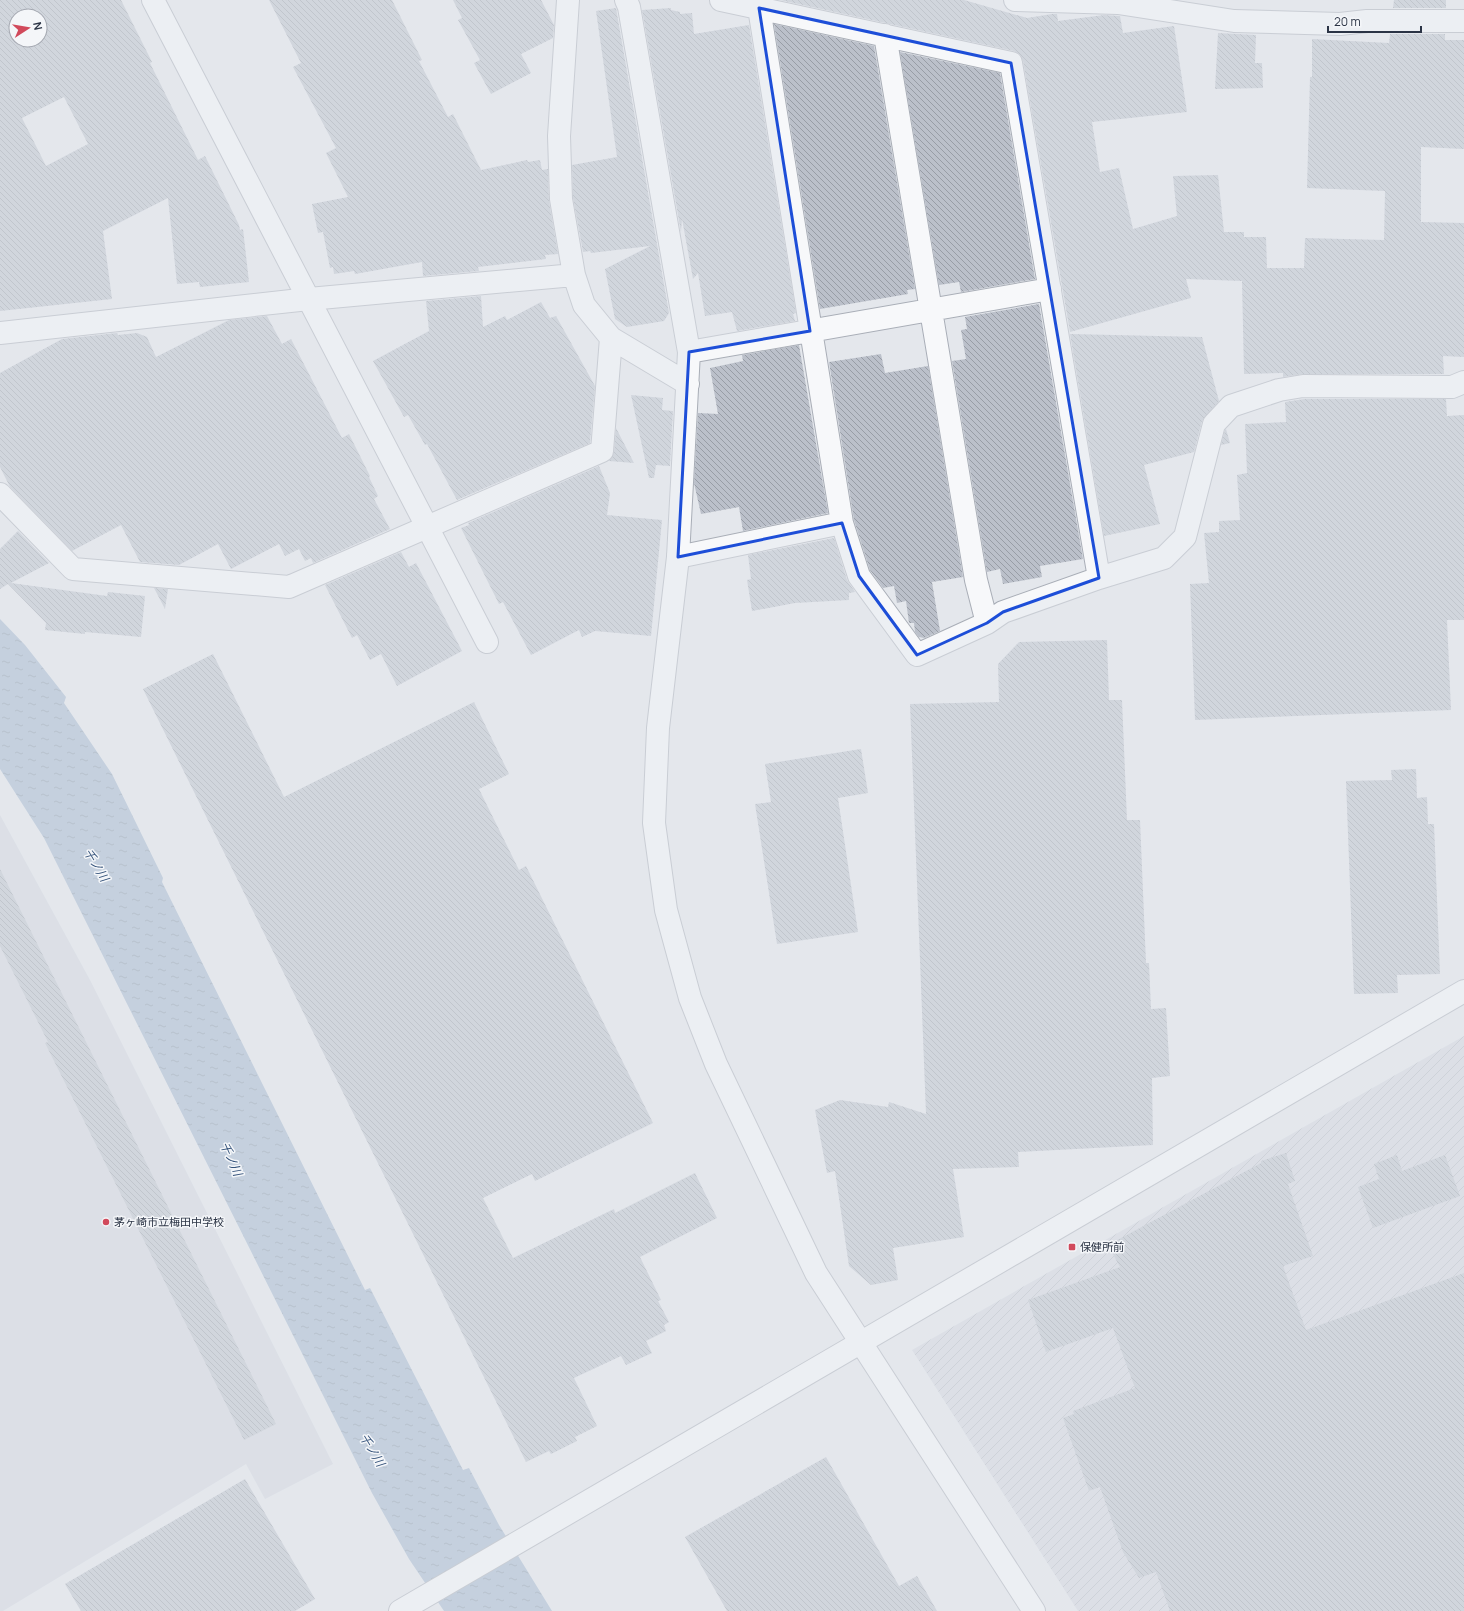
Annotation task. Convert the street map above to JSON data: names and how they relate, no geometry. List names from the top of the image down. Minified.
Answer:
{"water":["千ノ川"],"places":{"other":["茅ヶ崎市立梅田中学校"],"transit":["保健所前"]},"scale_bar":"20 m","north":"right"}
